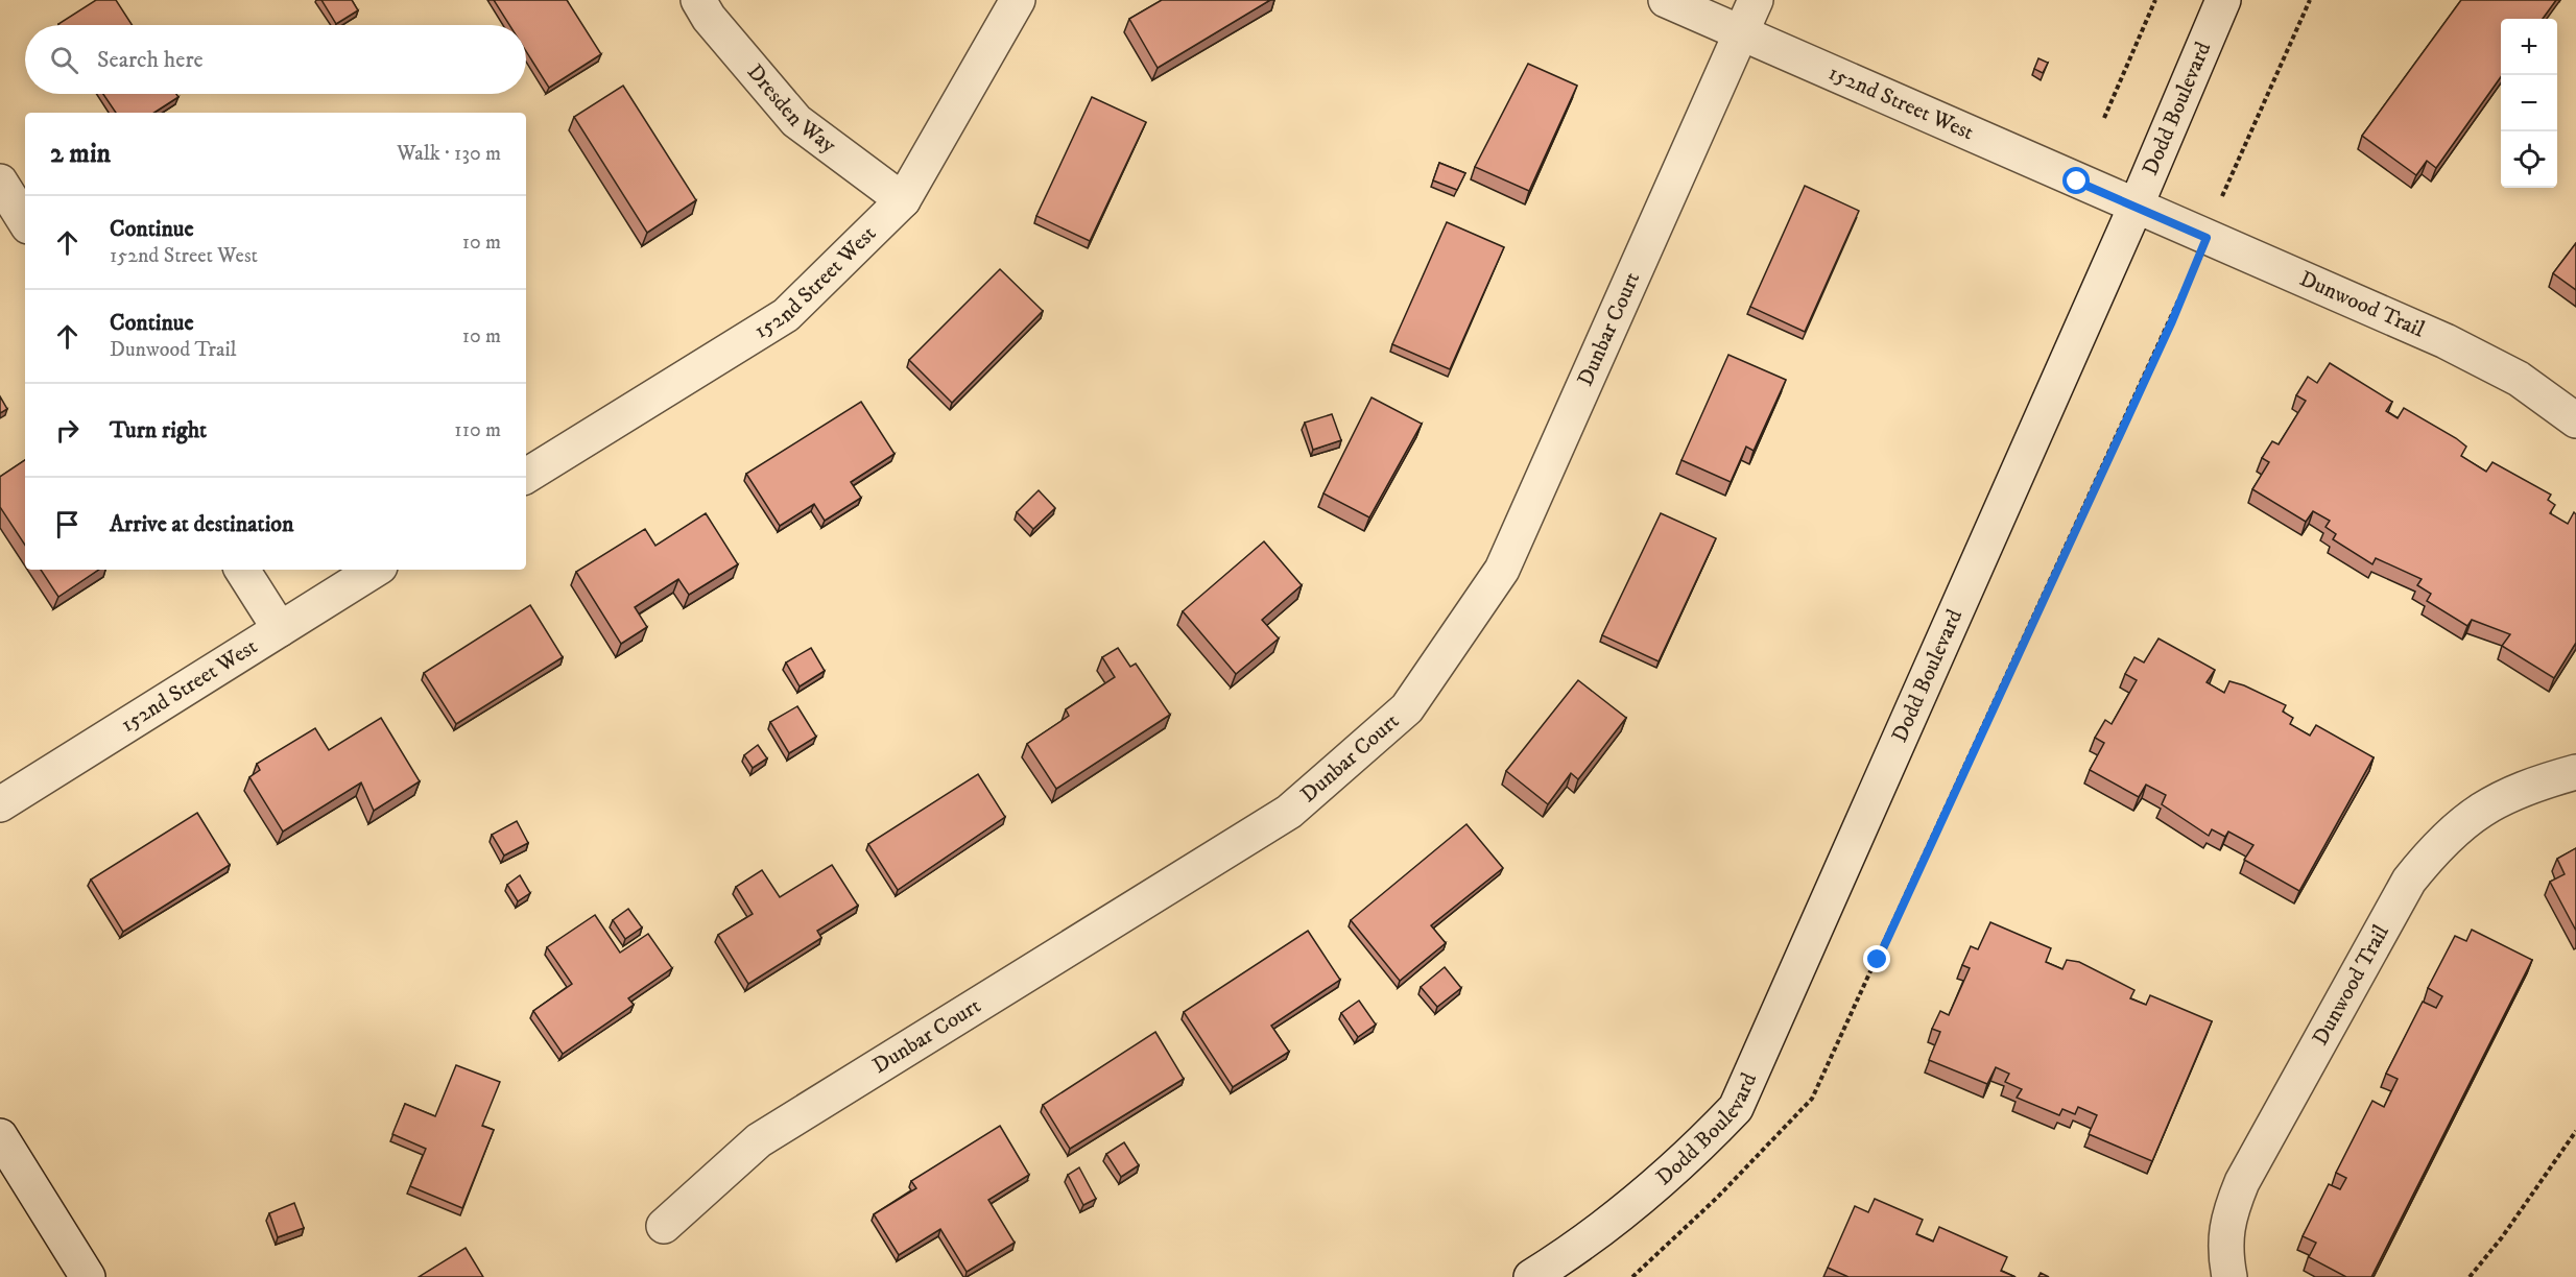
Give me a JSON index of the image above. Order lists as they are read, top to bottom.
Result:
{
  "streets": {
    "street": [
      "152nd Street West",
      "Dresden Way",
      "Dodd Boulevard",
      "Dunwood Trail",
      "Dunbar Court"
    ]
  },
  "crossings": [
    ["152nd Street West", "Dresden Way"],
    ["152nd Street West", "Dodd Boulevard"],
    ["152nd Street West", "Dunwood Trail"],
    ["152nd Street West", "Dunbar Court"],
    ["Dodd Boulevard", "Dunwood Trail"]
  ],
  "page": {
    "map_buttons": ["+", "−"],
    "search": "Search here",
    "heading": ["2 min", "Walk · 130 m"],
    "list": [
      ["Continue", "152nd Street West", "10 m"],
      ["Continue", "Dunwood Trail", "10 m"],
      ["Turn right", "110 m"],
      "Arrive at destination"
    ]
  }
}
